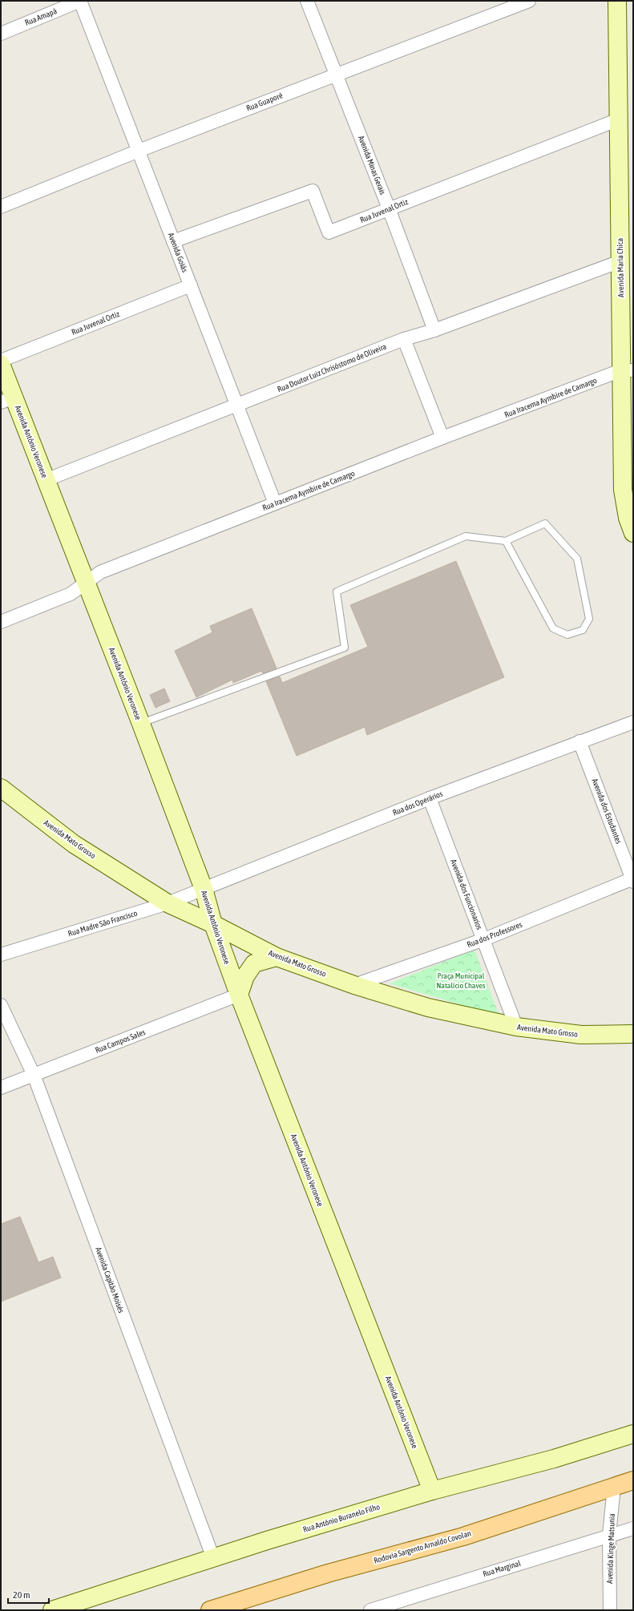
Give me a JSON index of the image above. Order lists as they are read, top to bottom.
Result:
{
  "streets": {
    "main road": ["Rodovia Sargento Arnaldo Covolan"],
    "street": [
      "Rua Amapá",
      "Rua Guaporé",
      "Avenida Minas Gerais",
      "Rua Juvenal Ortiz",
      "Avenida Goiás",
      "Avenida Maria Chica",
      "Rua Doutor Luiz Chrisóstomo de Oliveira",
      "Rua Iracema Aymbire de Camargo",
      "Avenida Antônio Veronese",
      "Rua dos Operários",
      "Avenida dos Estudantes",
      "Avenida Mato Grosso",
      "Avenida dos Funcionarios",
      "Rua Madre São Francisco",
      "Rua dos Professores",
      "Rua Campos Sales",
      "Avenida Capitão Moisés",
      "Rua Antônio Buranelo Filho",
      "Avenida Kinge Matsunia",
      "Rua Marginal"
    ]
  },
  "crossings": [
    ["Rua Amapá", "Avenida Goiás"],
    ["Rua Guaporé", "Avenida Minas Gerais"],
    ["Rua Guaporé", "Avenida Goiás"],
    ["Avenida Minas Gerais", "Rua Juvenal Ortiz"],
    ["Avenida Minas Gerais", "Rua Doutor Luiz Chrisóstomo de Oliveira"],
    ["Rua Juvenal Ortiz", "Avenida Goiás"],
    ["Rua Juvenal Ortiz", "Avenida Maria Chica"],
    ["Avenida Goiás", "Rua Doutor Luiz Chrisóstomo de Oliveira"],
    ["Avenida Goiás", "Rua Iracema Aymbire de Camargo"],
    ["Avenida Maria Chica", "Rua Doutor Luiz Chrisóstomo de Oliveira"],
    ["Avenida Maria Chica", "Rua Iracema Aymbire de Camargo"],
    ["Rua Doutor Luiz Chrisóstomo de Oliveira", "Avenida Antônio Veronese"],
    ["Rua Iracema Aymbire de Camargo", "Avenida Antônio Veronese"],
    ["Avenida Antônio Veronese", "Rua dos Operários"],
    ["Avenida Antônio Veronese", "Avenida Mato Grosso"],
    ["Avenida Antônio Veronese", "Rua Madre São Francisco"],
    ["Avenida Antônio Veronese", "Rua Campos Sales"],
    ["Avenida Antônio Veronese", "Rua Antônio Buranelo Filho"],
    ["Rua dos Operários", "Avenida dos Estudantes"],
    ["Rua dos Operários", "Avenida dos Funcionarios"],
    ["Rua dos Operários", "Rua Madre São Francisco"],
    ["Avenida dos Estudantes", "Rua dos Professores"],
    ["Avenida Mato Grosso", "Avenida dos Funcionarios"],
    ["Avenida Mato Grosso", "Rua Madre São Francisco"],
    ["Avenida Mato Grosso", "Rua dos Professores"],
    ["Avenida dos Funcionarios", "Rua dos Professores"],
    ["Rua Campos Sales", "Avenida Capitão Moisés"],
    ["Avenida Capitão Moisés", "Rua Antônio Buranelo Filho"],
    ["Rodovia Sargento Arnaldo Covolan", "Avenida Kinge Matsunia"],
    ["Avenida Kinge Matsunia", "Rua Marginal"]
  ],
  "parks": ["Praça Municipal Natalício Chaves"],
  "scale_bar": "20 m"
}
